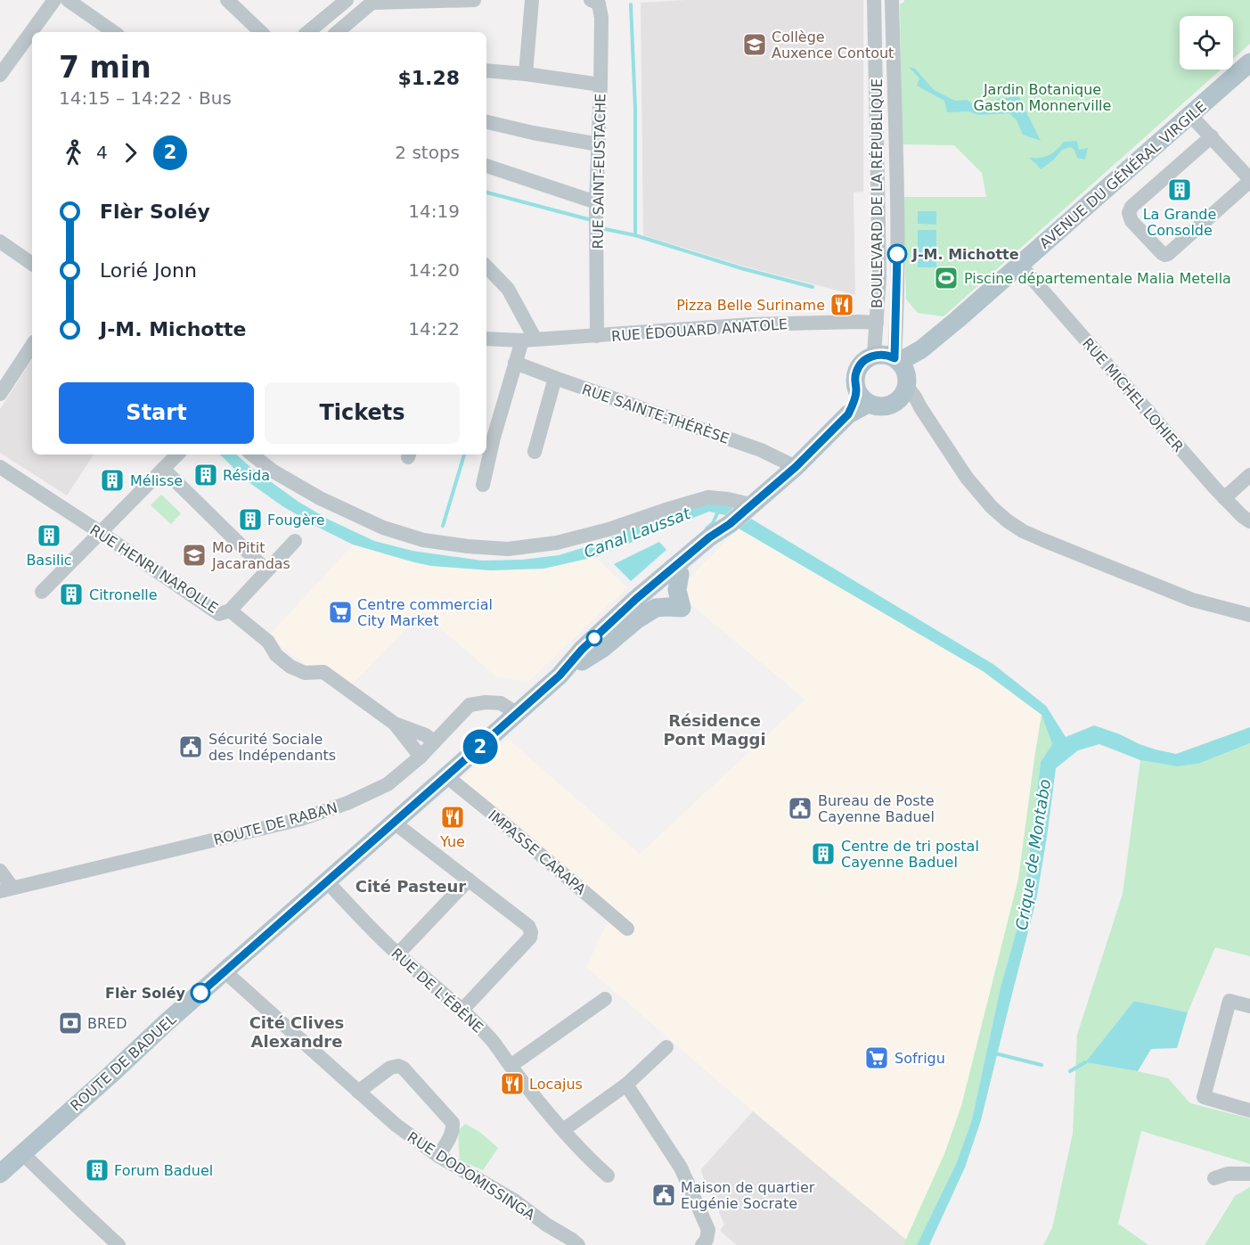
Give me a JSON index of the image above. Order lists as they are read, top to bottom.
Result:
{
  "streets": {
    "main road": ["AVENUE DU GÉNÉRAL VIRGILE", "ROUTE DE BADUEL"],
    "street": [
      "RUE SAINT-EUSTACHE",
      "BOULEVARD DE LA RÉPUBLIQUE",
      "RUE ÉDOUARD ANATOLE",
      "RUE MICHEL LOHIER",
      "RUE SAINTE-THÉRÈSE",
      "RUE HENRI NAROLLE",
      "ROUTE DE RABAN",
      "IMPASSE CARAPA",
      "RUE DE L'ÉBÈNE",
      "RUE DODOMISSINGA"
    ]
  },
  "crossings": [
    ["RUE SAINT-EUSTACHE", "RUE ÉDOUARD ANATOLE"],
    ["AVENUE DU GÉNÉRAL VIRGILE", "BOULEVARD DE LA RÉPUBLIQUE"],
    ["AVENUE DU GÉNÉRAL VIRGILE", "RUE MICHEL LOHIER"],
    ["AVENUE DU GÉNÉRAL VIRGILE", "ROUTE DE BADUEL"],
    ["BOULEVARD DE LA RÉPUBLIQUE", "RUE ÉDOUARD ANATOLE"],
    ["BOULEVARD DE LA RÉPUBLIQUE", "ROUTE DE BADUEL"],
    ["RUE SAINTE-THÉRÈSE", "ROUTE DE BADUEL"],
    ["ROUTE DE RABAN", "ROUTE DE BADUEL"],
    ["IMPASSE CARAPA", "ROUTE DE BADUEL"],
    ["RUE DE L'ÉBÈNE", "ROUTE DE BADUEL"],
    ["ROUTE DE BADUEL", "RUE DODOMISSINGA"]
  ],
  "districts": ["Résidence Pont Maggi", "Cité Pasteur", "Cité Clives Alexandre"],
  "water": ["Canal Laussat", "Crique de Montabo"],
  "parks": ["Jardin Botanique Gaston Monnerville"],
  "places": {
    "school or university": ["Collège Auxence Contout", "Mo Pitit Jacarandas"],
    "building": [
      "La Grande Consolde",
      "Résida",
      "Mélisse",
      "Fougère",
      "Basilic",
      "Citronelle",
      "Centre de tri postal Cayenne Baduel",
      "Forum Baduel"
    ],
    "other": ["J-M. Michotte", "Flèr Soléy"],
    "sports": ["Piscine départementale Malia Metella"],
    "restaurant": ["Pizza Belle Suriname", "Yue", "Locajus"],
    "supermarket": ["Centre commercial City Market", "Sofrigu"],
    "public building": ["Sécurité Sociale des Indépendants", "Bureau de Poste Cayenne Baduel", "Maison de quartier Eugénie Socrate"],
    "bank": ["BRED"]
  },
  "lines": ["bus line 2"],
  "page": {
    "on_map": "2",
    "heading": ["7 min", "14:15 – 14:22 · Bus", "$1.28"],
    "legs": ["4", "2", "2 stops"],
    "list": [
      {
        "name": "Flèr Soléy",
        "value": "14:19"
      },
      {
        "name": "Lorié Jonn",
        "value": "14:20"
      },
      {
        "name": "J-M. Michotte",
        "value": "14:22"
      }
    ],
    "buttons": ["Start", "Tickets"]
  }
}
